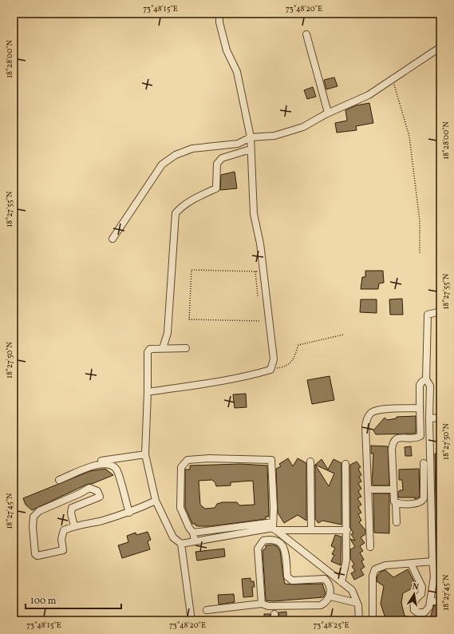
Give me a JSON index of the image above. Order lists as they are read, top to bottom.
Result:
{
  "scale_bar": "100 m",
  "north": "top",
  "coordinates": [
    "73°48'15\"E",
    "73°48'20\"E",
    "18°28'00\"N",
    "18°27'55\"N",
    "18°27'50\"N",
    "18°27'45\"N",
    "73°48'25\"E"
  ]
}
